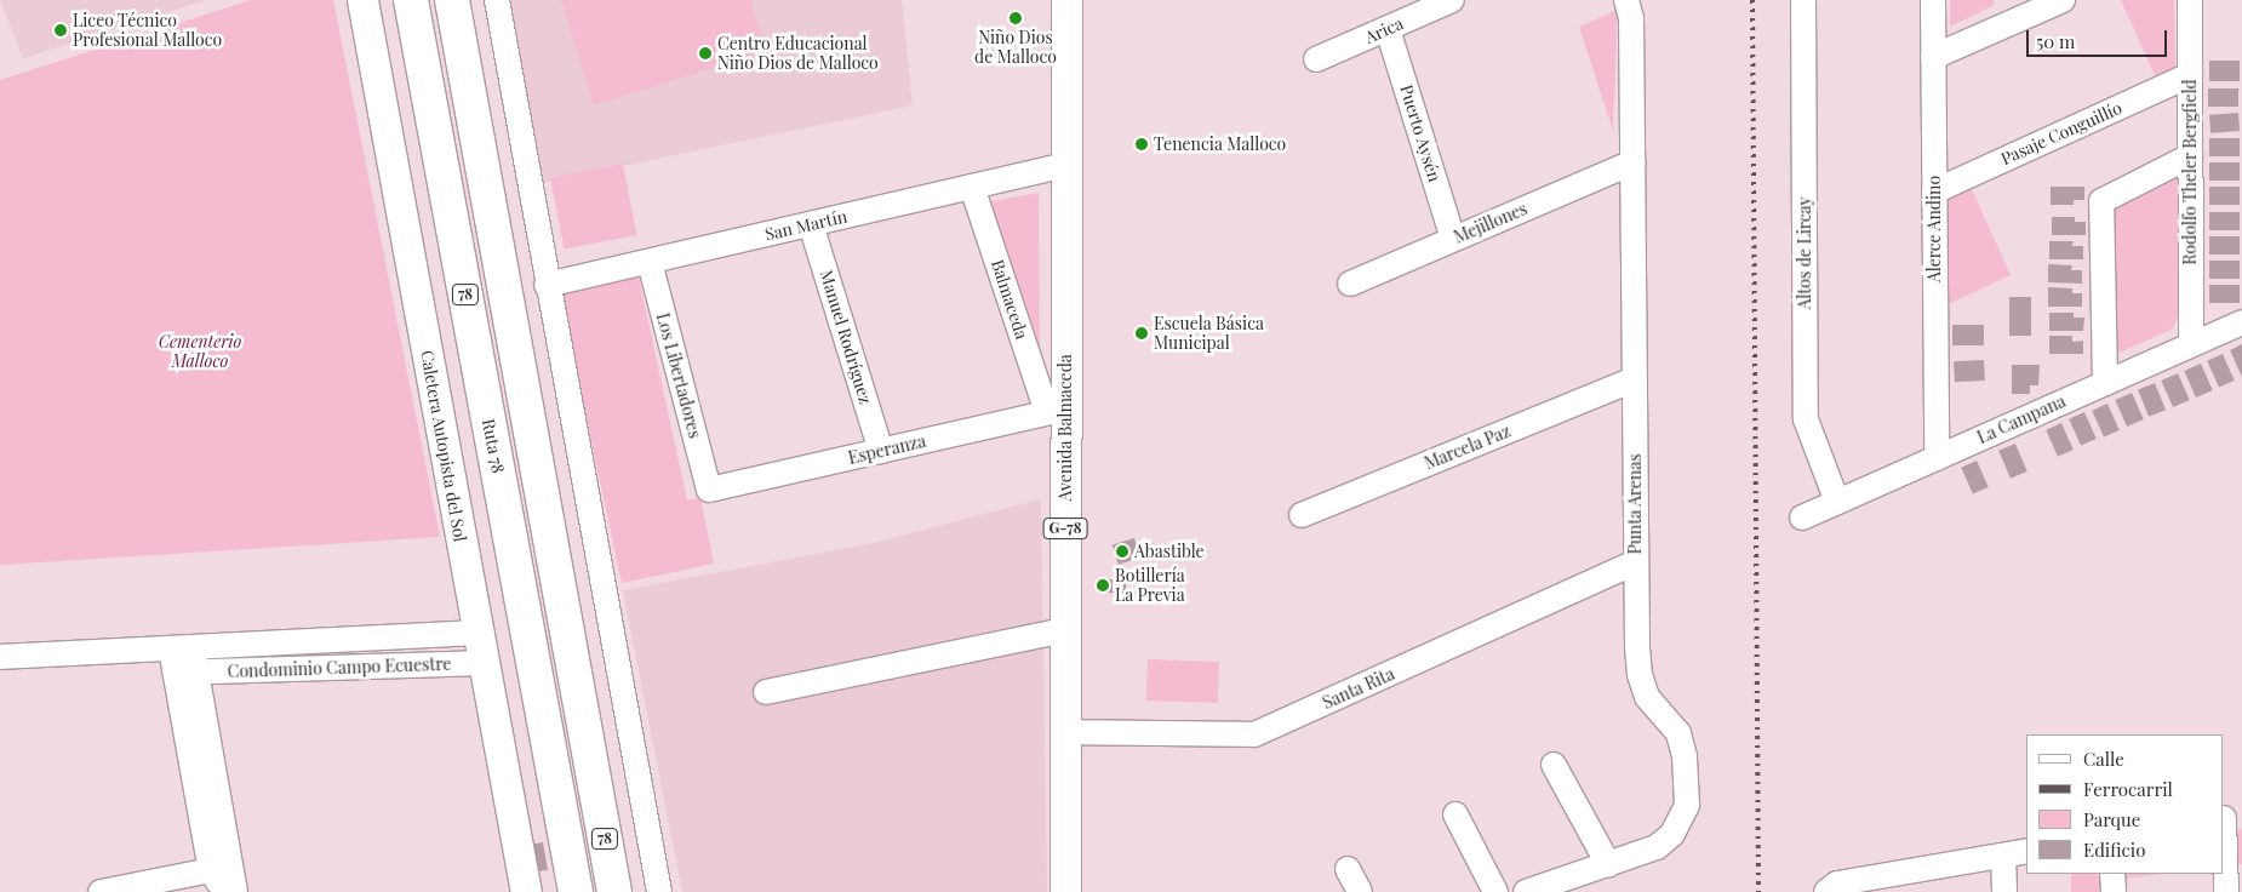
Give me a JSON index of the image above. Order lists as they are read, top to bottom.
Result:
{
  "streets": {
    "highway": ["78", "Ruta 78"],
    "main road": ["Avenida Balmaceda", "Caletera Autopista del Sol", "G-78"],
    "street": [
      "Arica",
      "Puerto Aysén",
      "Pasaje Conguillío",
      "Rodolfo Theler Bergfield",
      "Mejillones",
      "San Martín",
      "Alerce Andino",
      "Altos de Lircay",
      "Balmaceda",
      "Manuel Rodríguez",
      "Los Libertadores",
      "La Campana",
      "Marcela Paz",
      "Esperanza",
      "Punta Arenas",
      "Condominio Campo Ecuestre",
      "Santa Rita"
    ]
  },
  "crossings": [
    ["Arica", "Puerto Aysén"],
    ["Puerto Aysén", "Mejillones"],
    ["Pasaje Conguillío", "Rodolfo Theler Bergfield"],
    ["Pasaje Conguillío", "Alerce Andino"],
    ["Rodolfo Theler Bergfield", "La Campana"],
    ["Mejillones", "Punta Arenas"],
    ["San Martín", "Balmaceda"],
    ["San Martín", "Manuel Rodríguez"],
    ["San Martín", "Los Libertadores"],
    ["San Martín", "Avenida Balmaceda"],
    ["Alerce Andino", "La Campana"],
    ["Altos de Lircay", "La Campana"],
    ["Balmaceda", "Avenida Balmaceda"],
    ["Balmaceda", "Esperanza"],
    ["Manuel Rodríguez", "Esperanza"],
    ["Los Libertadores", "Esperanza"],
    ["Avenida Balmaceda", "Esperanza"],
    ["Avenida Balmaceda", "Santa Rita"],
    ["Caletera Autopista del Sol", "Condominio Campo Ecuestre"],
    ["Marcela Paz", "Punta Arenas"],
    ["Punta Arenas", "Santa Rita"]
  ],
  "parks": ["Cementerio Malloco"],
  "places": [
    "Niño Dios de Malloco",
    "Liceo Técnico Profesional Malloco",
    "Centro Educacional Niño Dios de Malloco",
    "Tenencia Malloco",
    "Escuela Básica Municipal",
    "Abastible",
    "Botillería La Previa"
  ],
  "legend": [
    "Calle",
    "Ferrocarril",
    "Parque",
    "Edificio"
  ],
  "scale_bar": "50 m"
}
